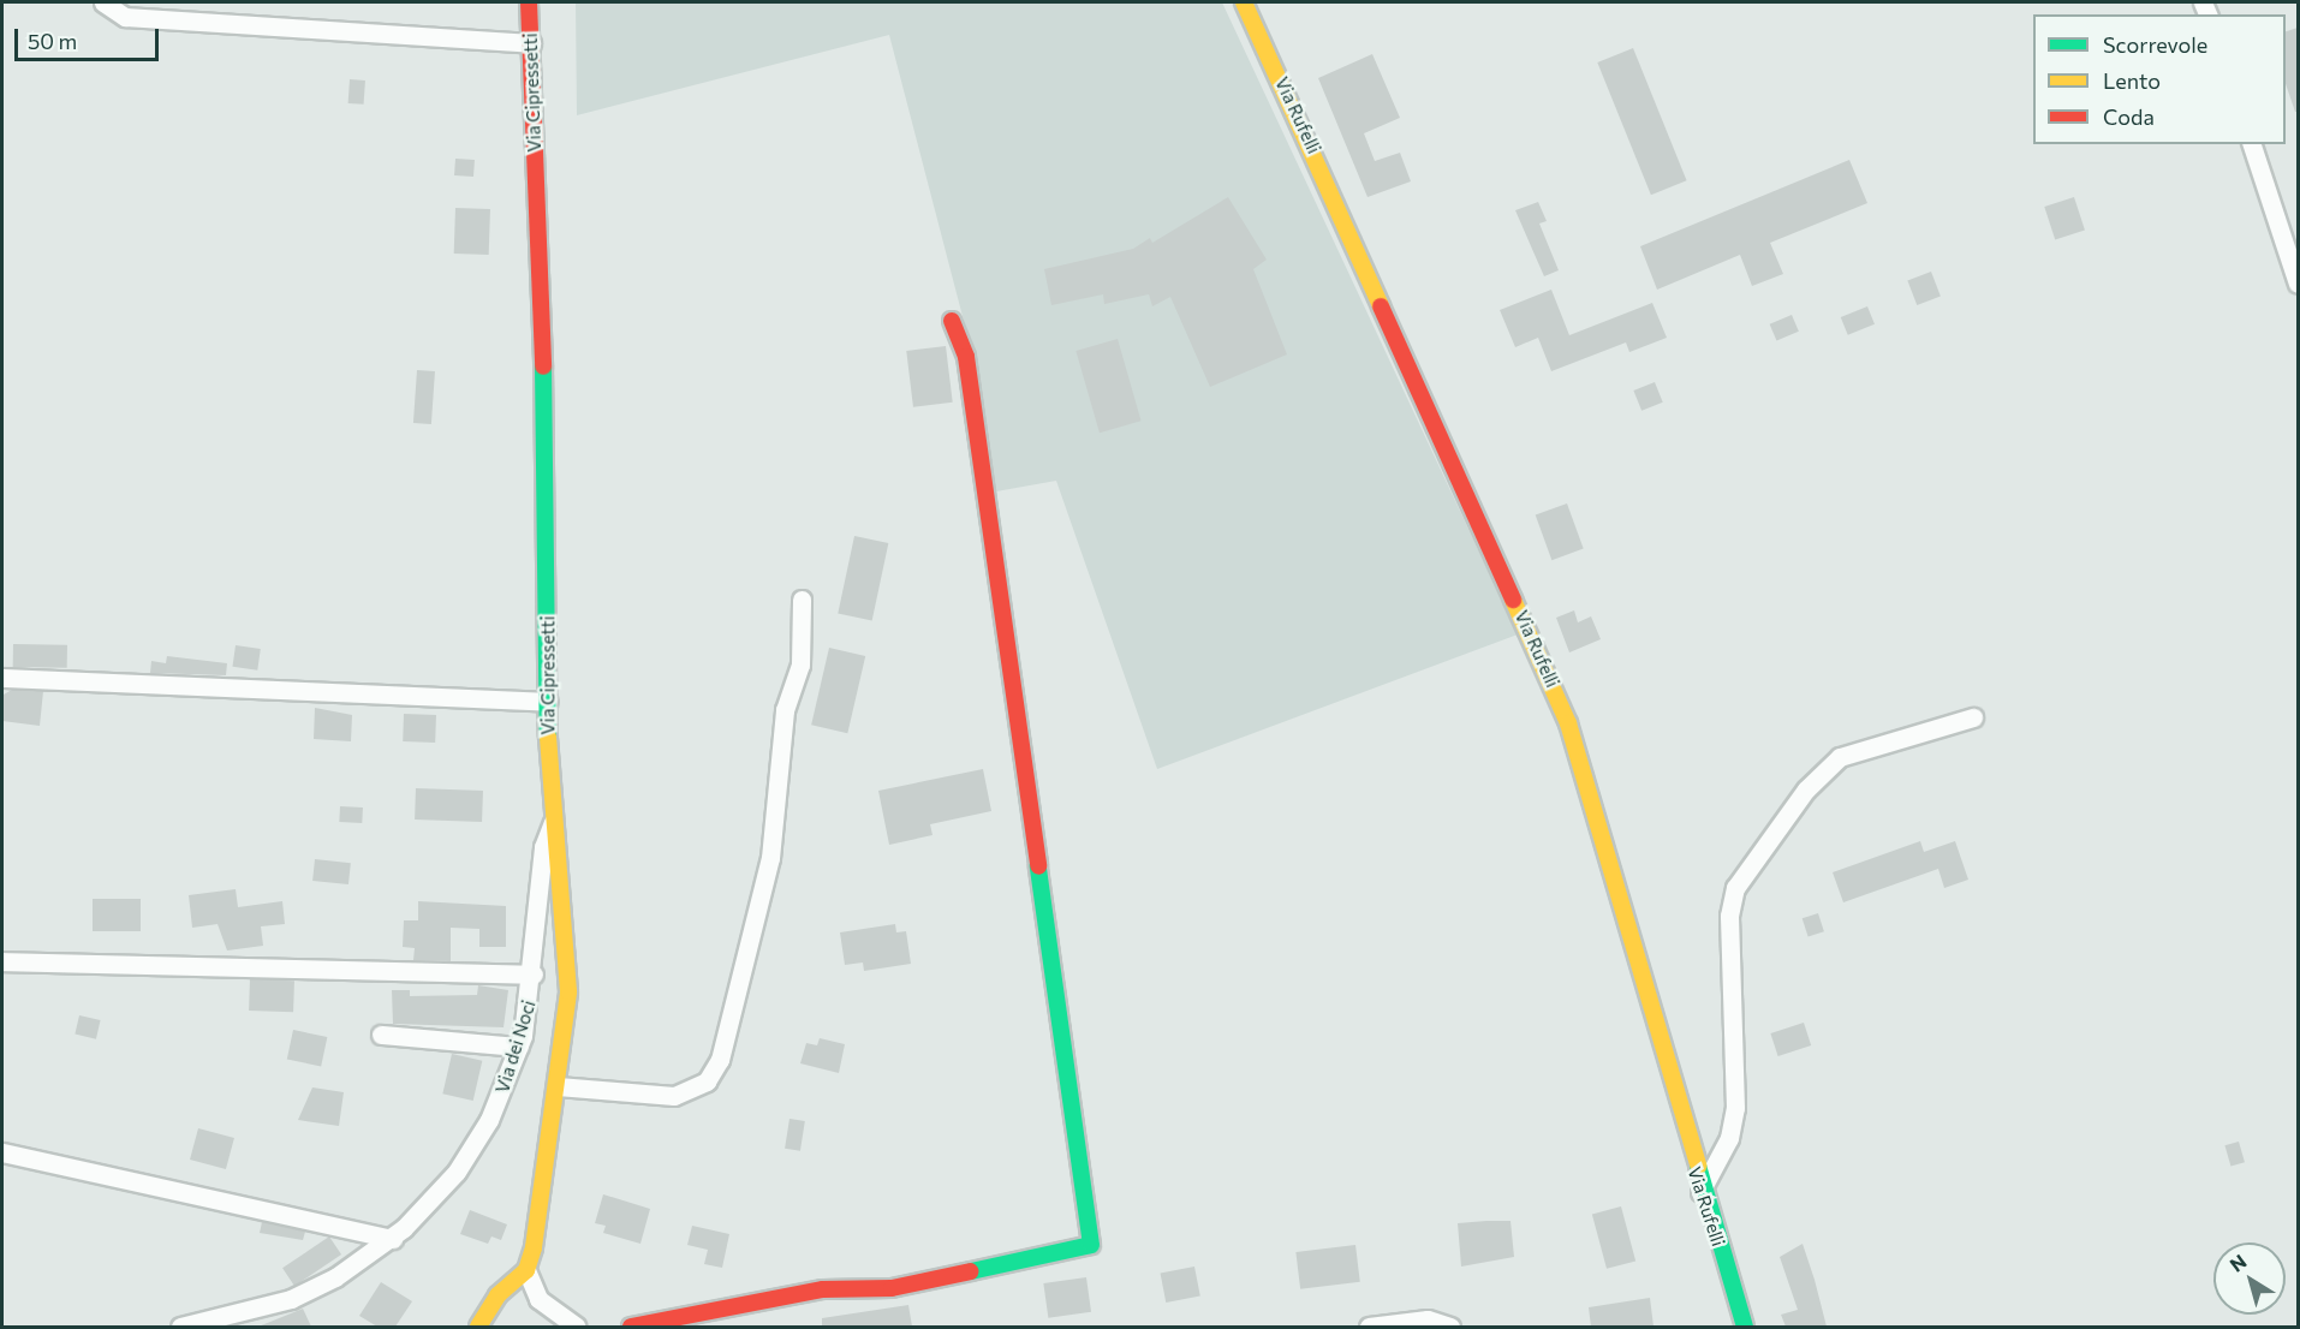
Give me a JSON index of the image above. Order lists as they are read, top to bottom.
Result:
{
  "streets": {
    "street": ["Via Cipressetti", "Via Rufelli", "Via dei Noci"]
  },
  "crossings": [
    ["Via Cipressetti", "Via dei Noci"]
  ],
  "legend": ["Scorrevole", "Lento", "Coda"],
  "scale_bar": "50 m",
  "north": "top left"
}
